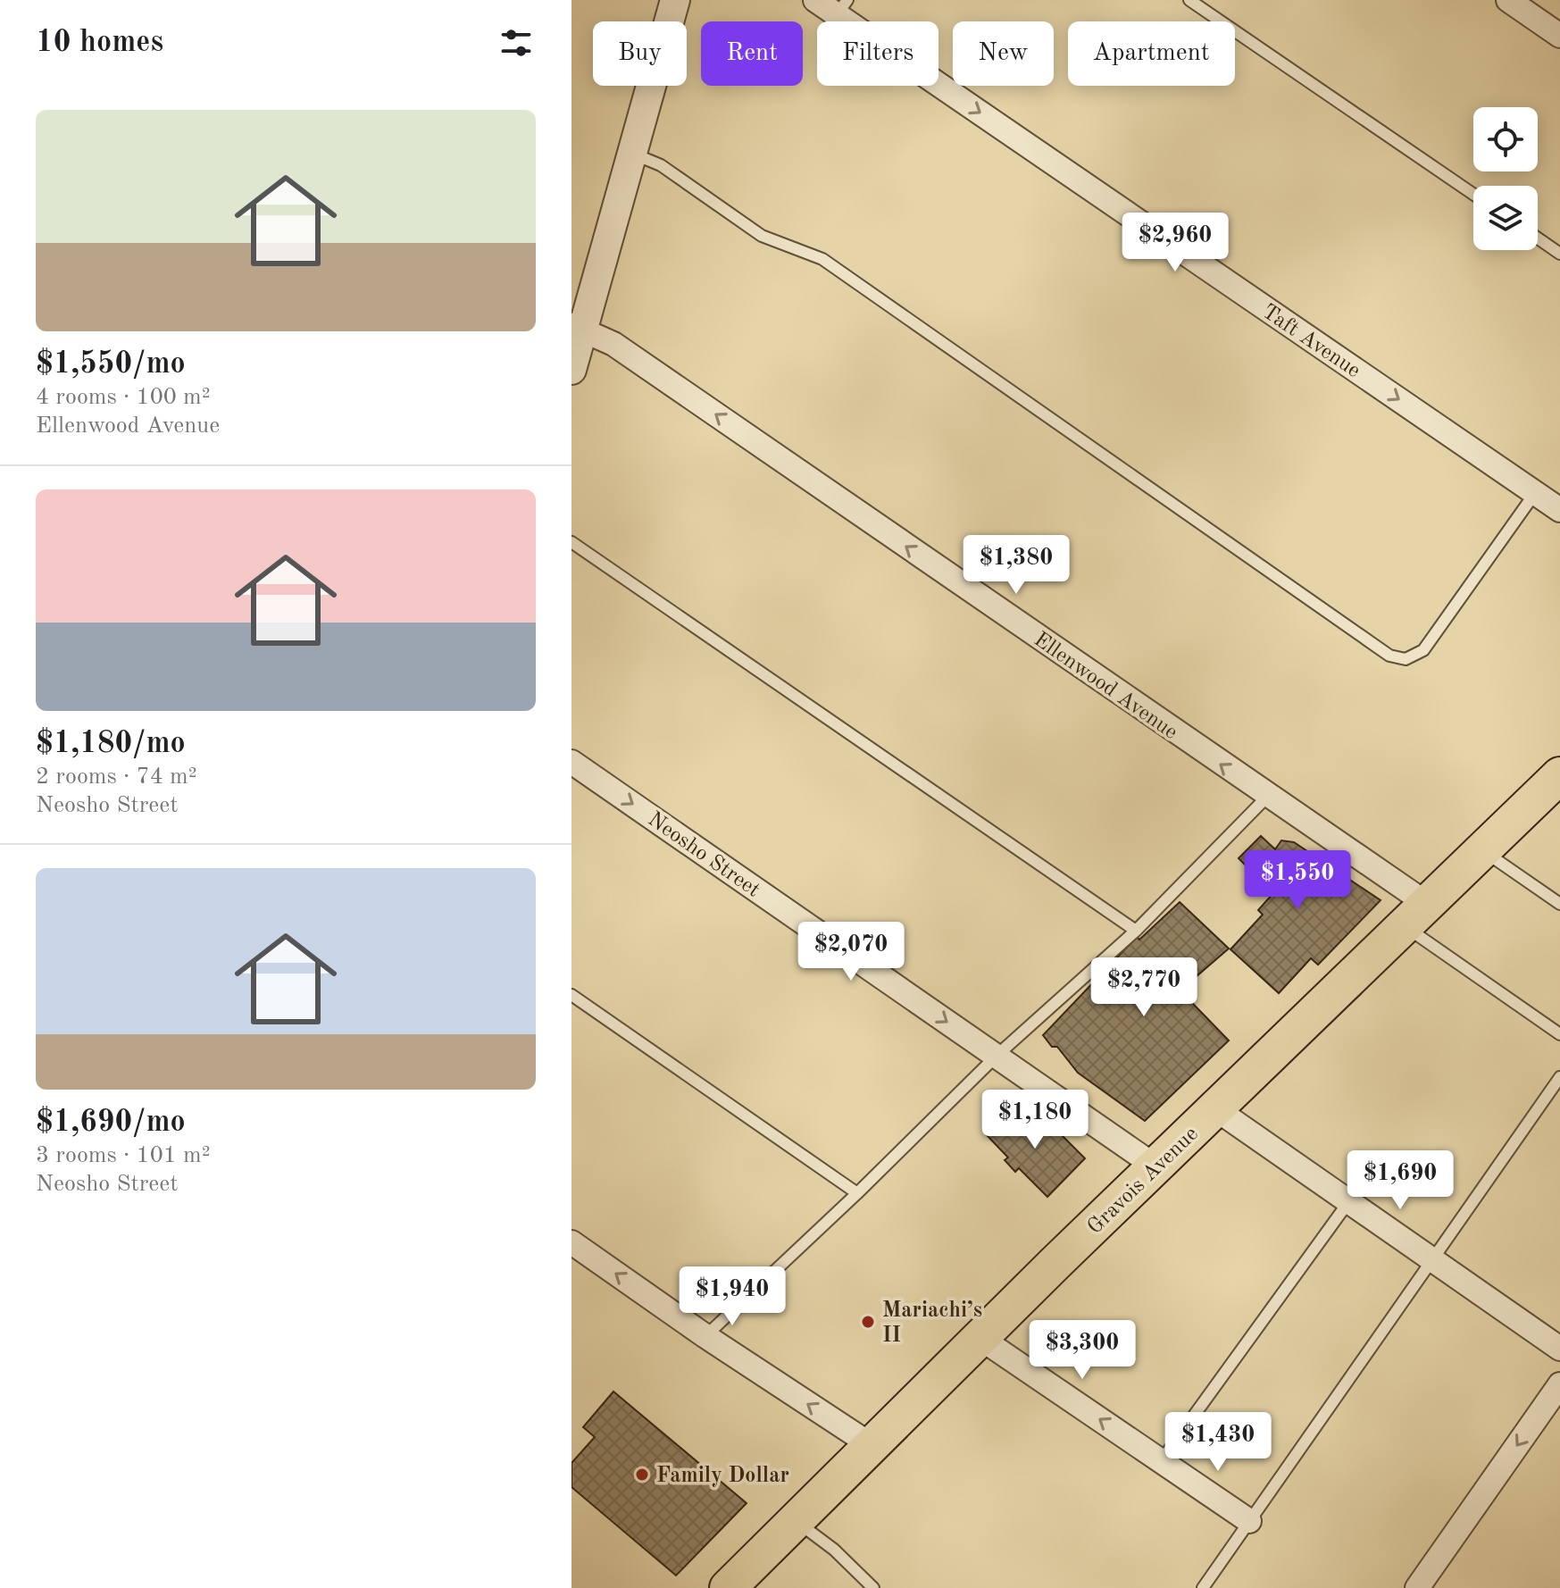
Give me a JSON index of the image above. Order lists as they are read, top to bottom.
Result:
{
  "streets": {
    "main road": ["Gravois Avenue"],
    "street": ["Taft Avenue", "Ellenwood Avenue", "Neosho Street"]
  },
  "crossings": [
    ["Ellenwood Avenue", "Gravois Avenue"],
    ["Neosho Street", "Gravois Avenue"]
  ],
  "one_way": ["Taft Avenue", "Ellenwood Avenue", "Neosho Street"],
  "places": ["Mariachi’s II", "Family Dollar"],
  "page": {
    "heading": "10 homes",
    "chip": [
      "Buy",
      "Rent",
      "Filters",
      "New",
      "Apartment"
    ],
    "list": [
      {
        "name": "$1,550/mo",
        "note": "4 rooms · 100 m² · Ellenwood Avenue"
      },
      {
        "name": "$1,180/mo",
        "note": "2 rooms · 74 m² · Neosho Street"
      },
      {
        "name": "$1,690/mo",
        "note": "3 rooms · 101 m² · Neosho Street"
      }
    ],
    "price": [
      "$2,960",
      "$1,380",
      "$1,550",
      "$2,070",
      "$2,770",
      "$1,180",
      "$1,690",
      "$1,940",
      "$3,300",
      "$1,430"
    ]
  }
}
